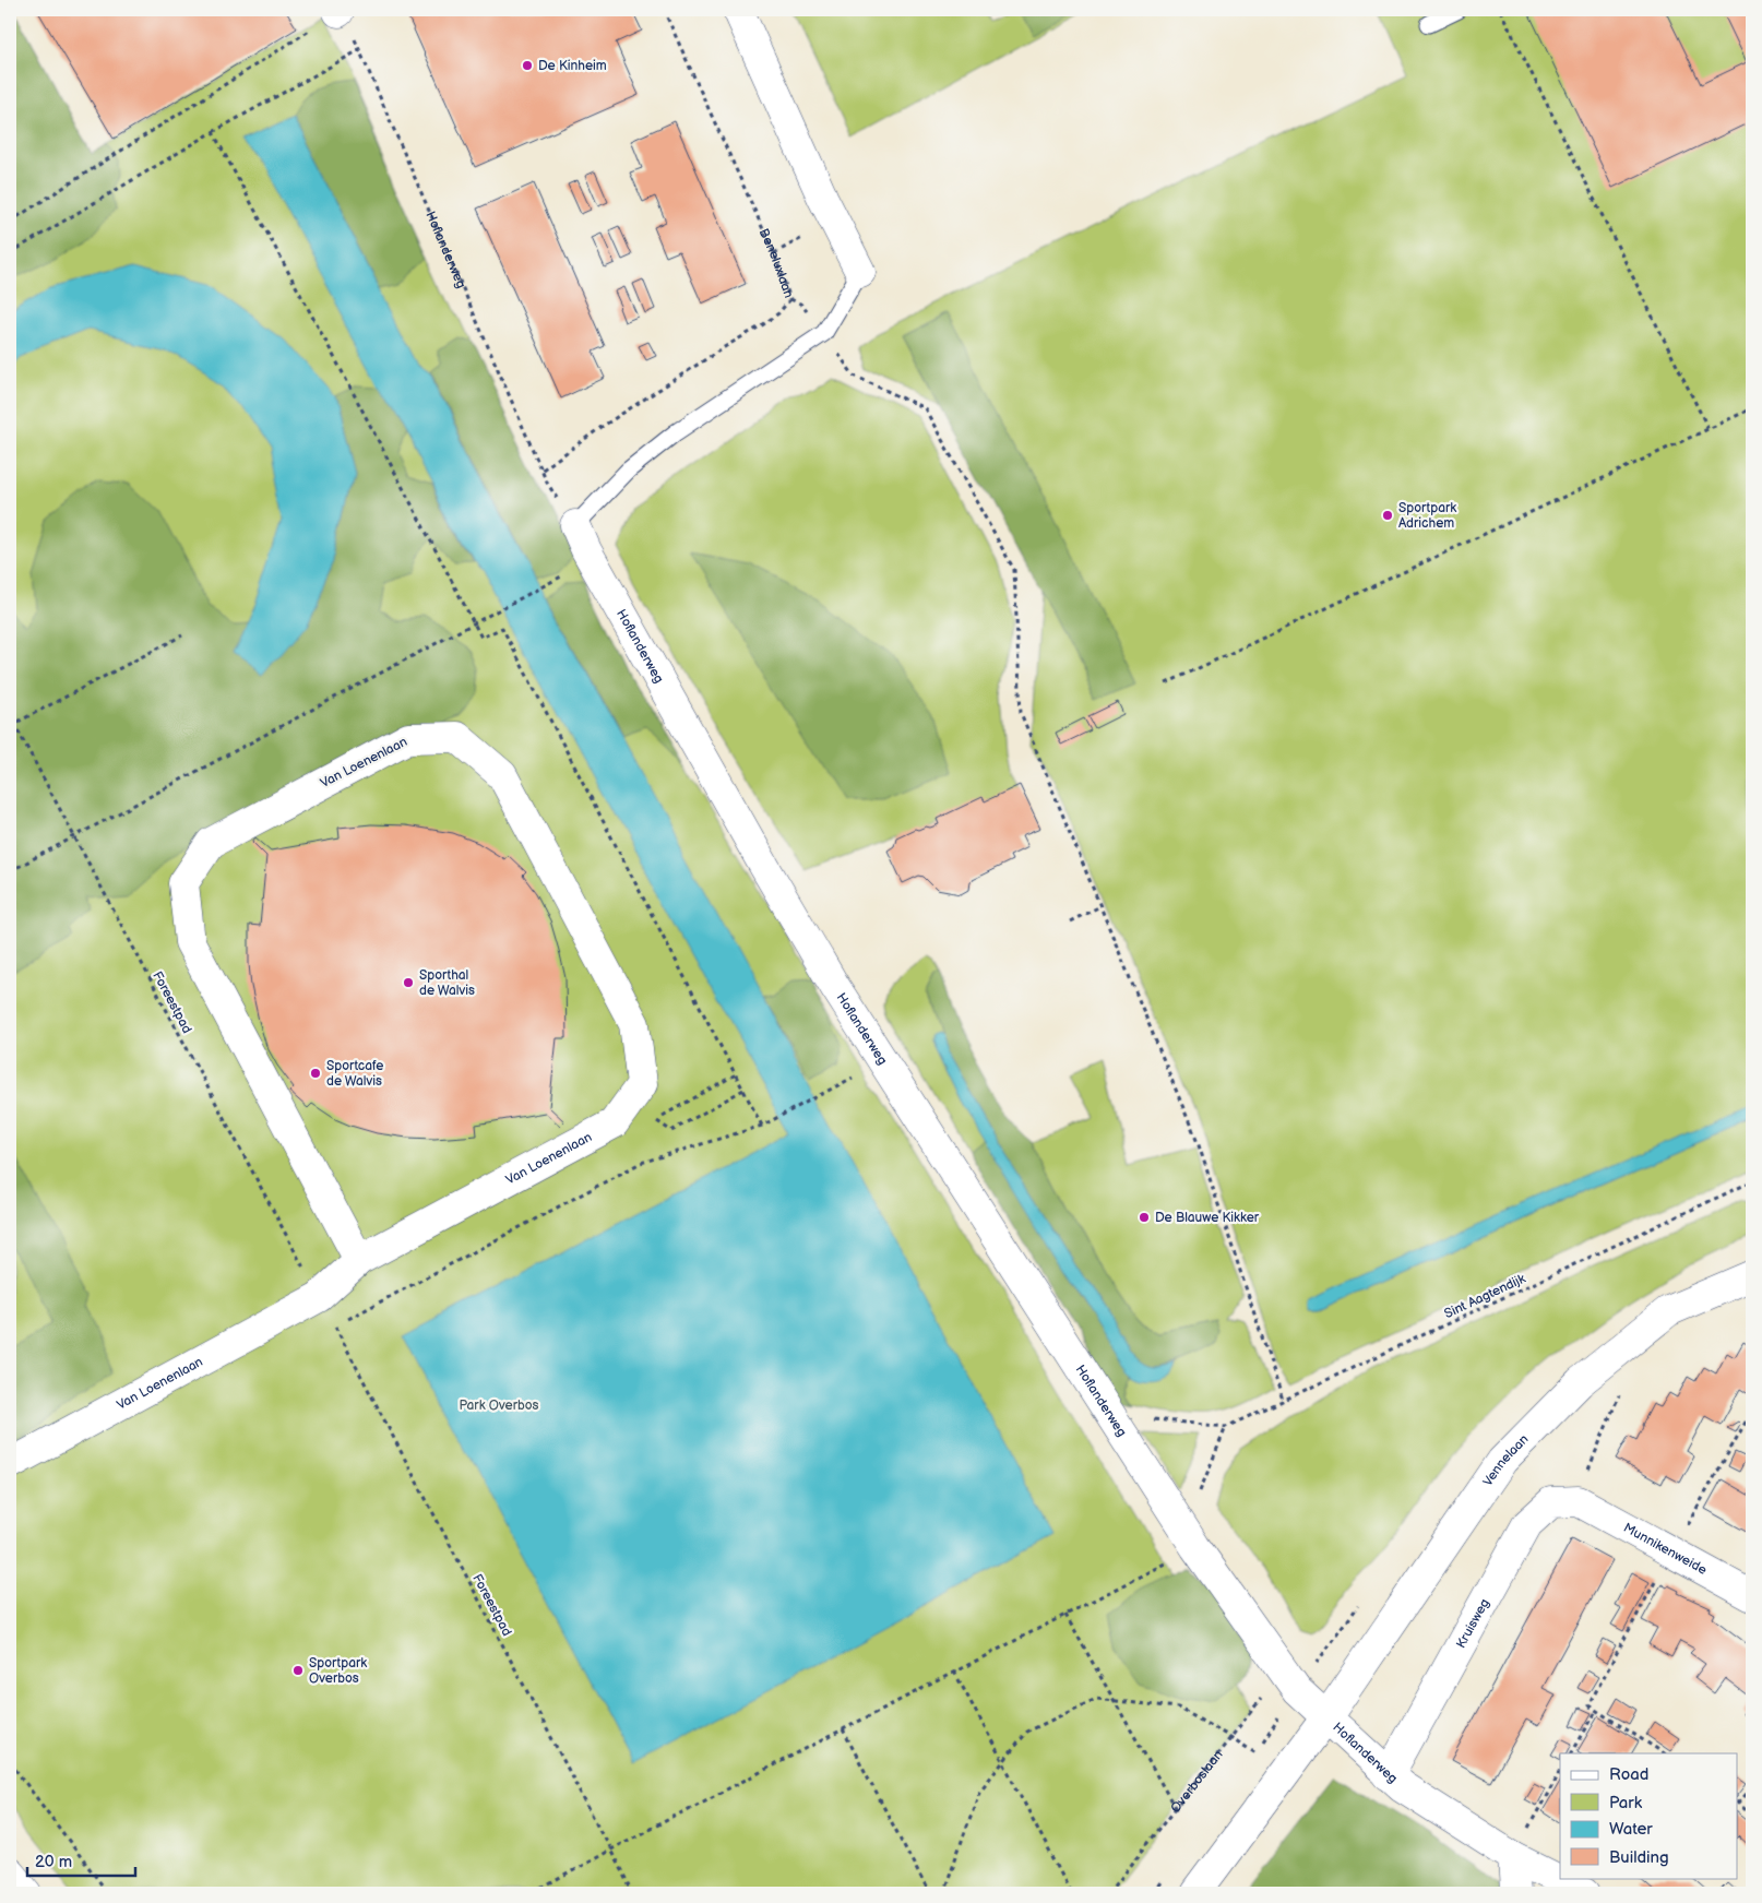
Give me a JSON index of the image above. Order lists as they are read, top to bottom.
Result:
{
  "streets": {
    "street": [
      "Hoflanderweg",
      "Van Loenenlaan",
      "Vennelaan",
      "Munnikenweide",
      "Kruisweg"
    ],
    "path": [
      "Beneluxlaan",
      "Foreestpad",
      "Sint Aagtendijk",
      "Overboslaan"
    ]
  },
  "crossings": [
    ["Hoflanderweg", "Beneluxlaan"],
    ["Hoflanderweg", "Vennelaan"],
    ["Hoflanderweg", "Kruisweg"],
    ["Hoflanderweg", "Overboslaan"],
    ["Van Loenenlaan", "Foreestpad"],
    ["Munnikenweide", "Kruisweg"]
  ],
  "parks": ["Park Overbos"],
  "places": [
    "De Kinheim",
    "Sportpark Adrichem",
    "Sporthal de Walvis",
    "Sportcafe de Walvis",
    "De Blauwe Kikker",
    "Sportpark Overbos"
  ],
  "legend": [
    "Road",
    "Park",
    "Water",
    "Building"
  ],
  "scale_bar": "20 m"
}
